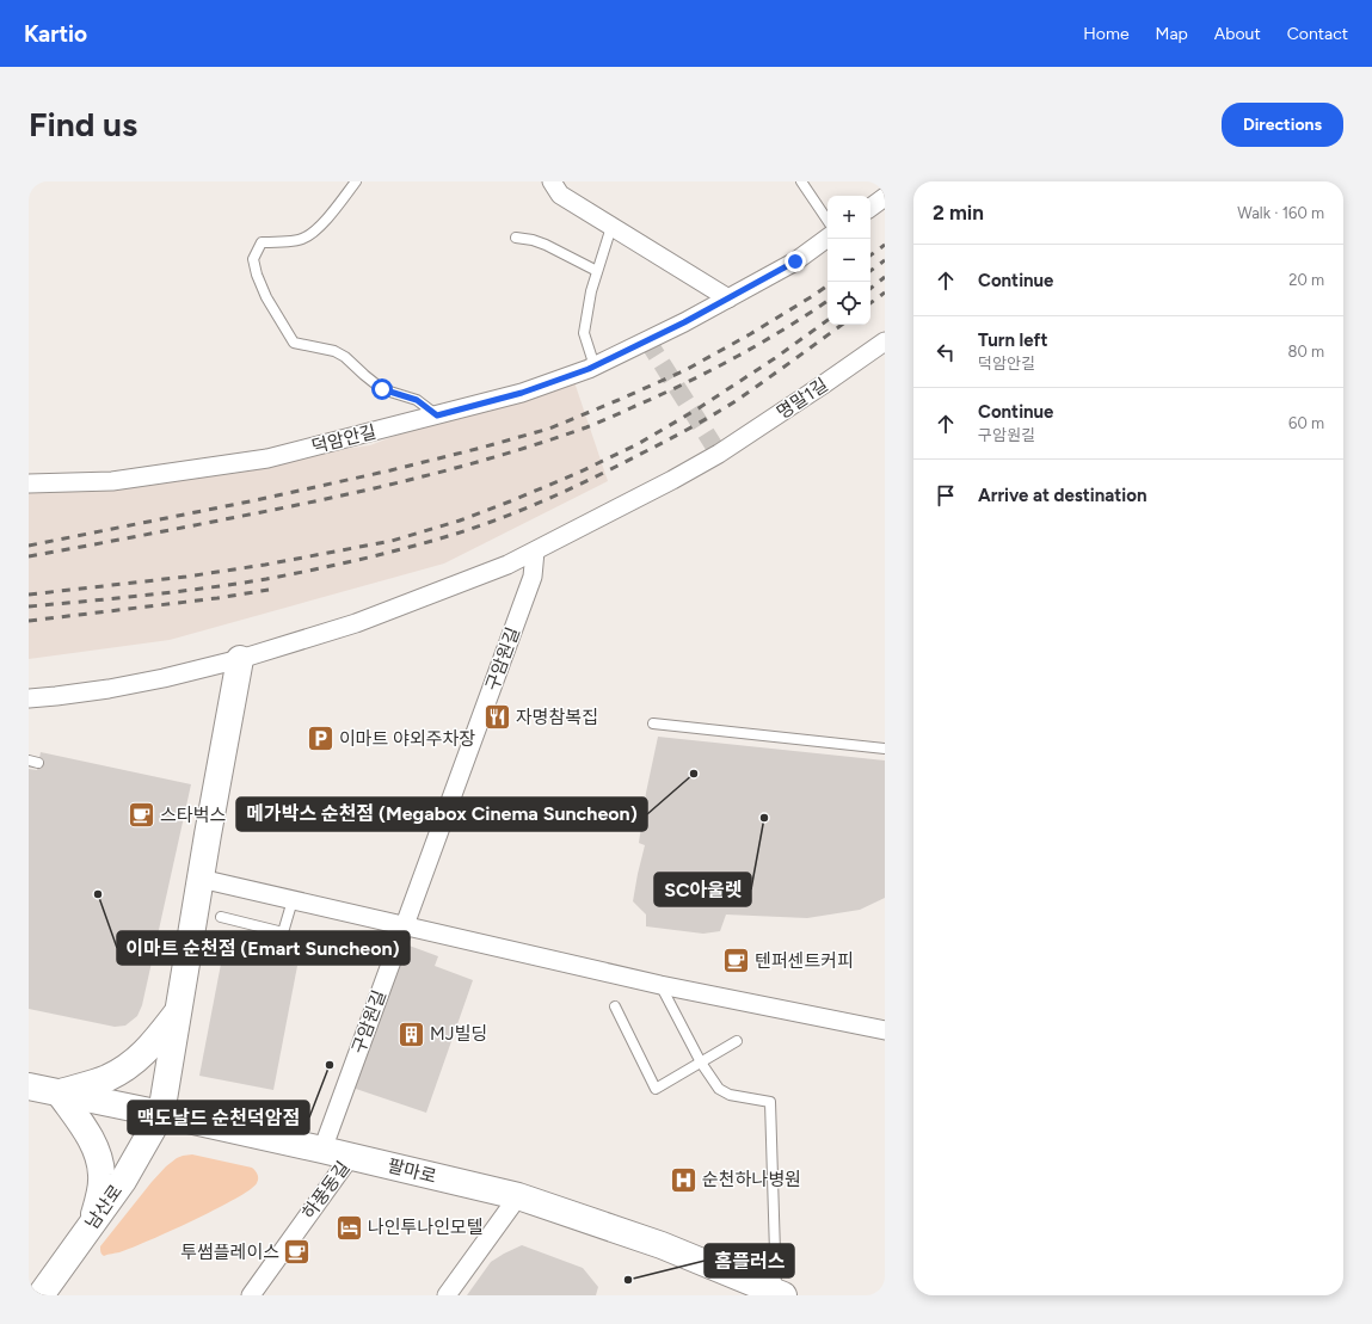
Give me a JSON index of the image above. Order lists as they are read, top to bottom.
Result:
{
  "streets": {
    "street": [
      "명말1길",
      "덕암안길",
      "구암원길",
      "팔마로",
      "하풍동길",
      "남산로"
    ]
  },
  "crossings": [
    ["명말1길", "구암원길"],
    ["구암원길", "팔마로"],
    ["팔마로", "하풍동길"],
    ["팔마로", "남산로"]
  ],
  "places": {
    "restaurant": ["자명참복집"],
    "parking": ["이마트 야외주차장"],
    "other": [
      "메가박스 순천점 (Megabox Cinema Suncheon)",
      "SC아울렛",
      "이마트 순천점 (Emart Suncheon)",
      "맥도날드 순천덕암점",
      "홈플러스"
    ],
    "cafe": ["스타벅스", "텐퍼센트커피", "투썸플레이스"],
    "building": ["MJ빌딩"],
    "hospital": ["순천하나병원"],
    "hotel": ["나인투나인모텔"]
  },
  "page": {
    "header": "Kartio",
    "nav": [
      "Home",
      "Map",
      "About",
      "Contact"
    ],
    "buttons": "Directions",
    "title": "Find us",
    "heading": ["2 min", "Walk · 160 m"],
    "map_buttons": ["+", "−"],
    "list": [
      ["Continue", "20 m"],
      ["Turn left", "덕암안길", "80 m"],
      ["Continue", "구암원길", "60 m"],
      "Arrive at destination"
    ]
  }
}
